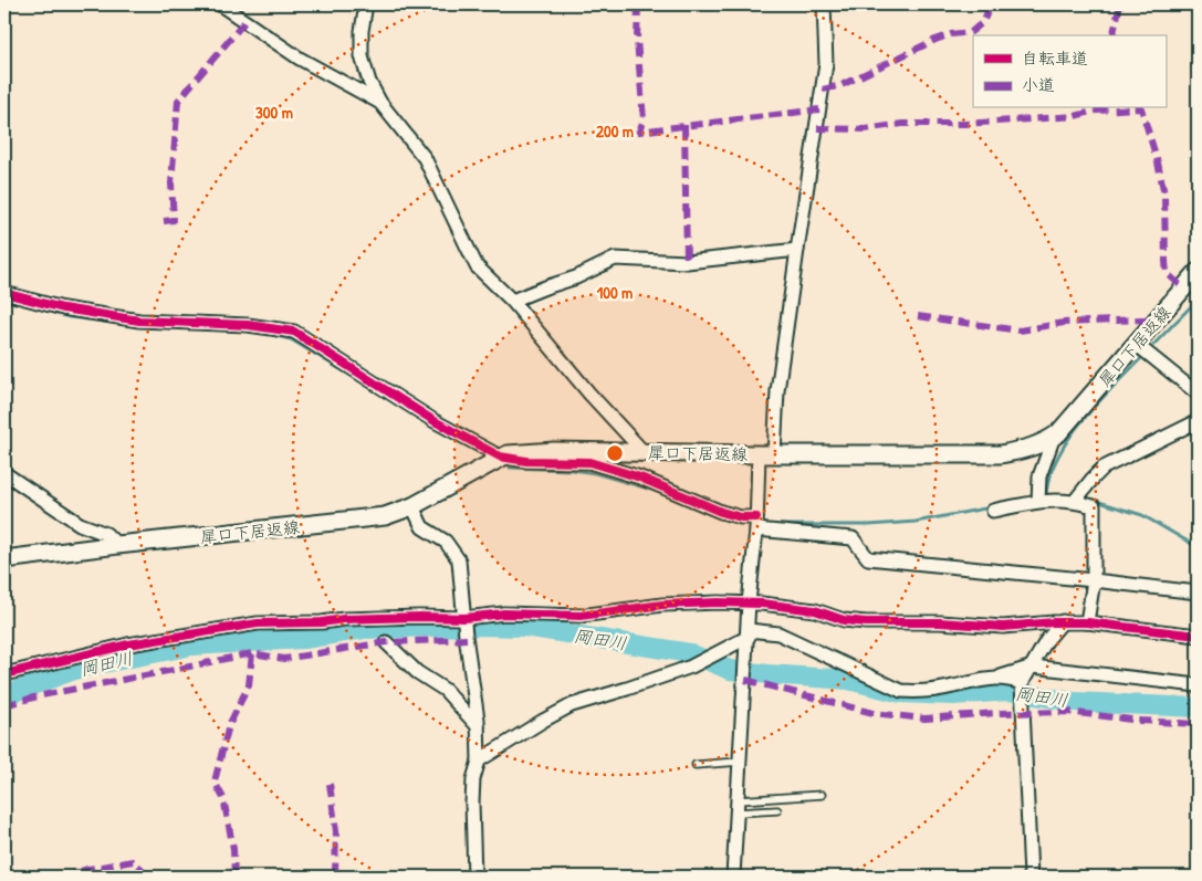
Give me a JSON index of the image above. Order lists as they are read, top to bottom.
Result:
{
  "streets": {
    "main road": ["犀口下居返線"]
  },
  "water": ["岡田川"],
  "legend": ["自転車道", "小道"],
  "rings": ["300 m", "200 m", "100 m"]
}
